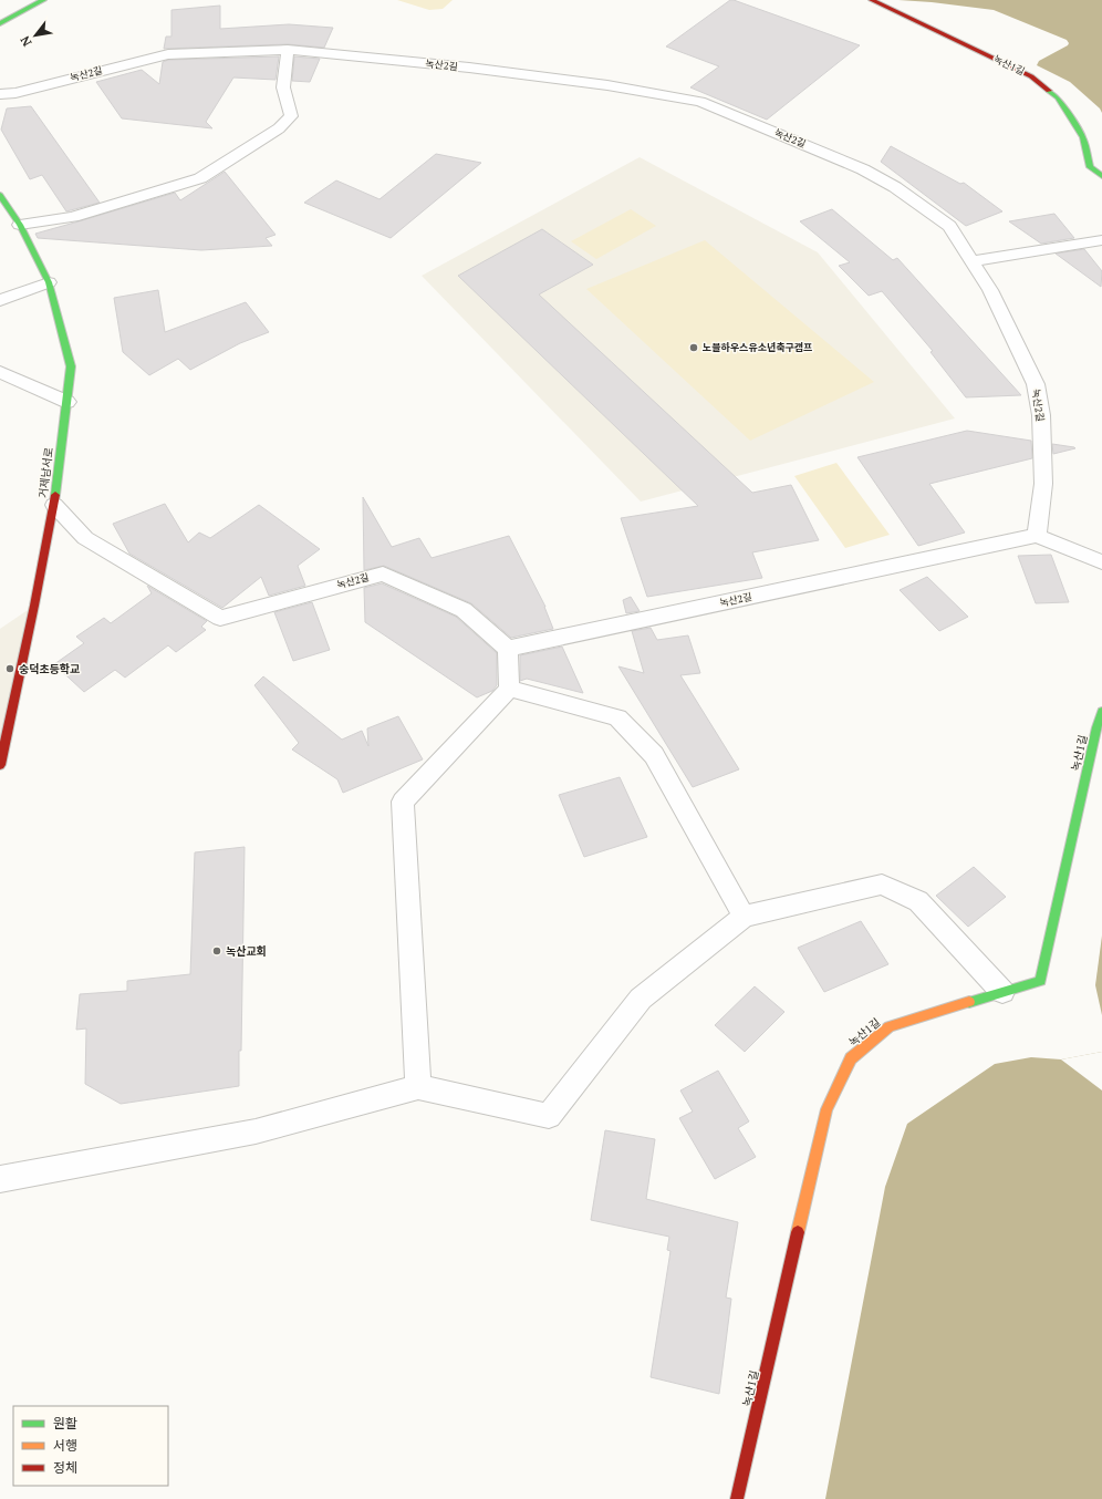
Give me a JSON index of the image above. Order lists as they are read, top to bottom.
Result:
{
  "streets": {
    "street": ["녹산1길", "거제남서로"],
    "lane": ["녹산2길"]
  },
  "crossings": [
    ["녹산2길", "거제남서로"]
  ],
  "places": ["노블하우스유소년축구캠프", "숭덕초등학교", "녹산교회"],
  "legend": ["원활", "서행", "정체"],
  "north": "bottom left"
}
